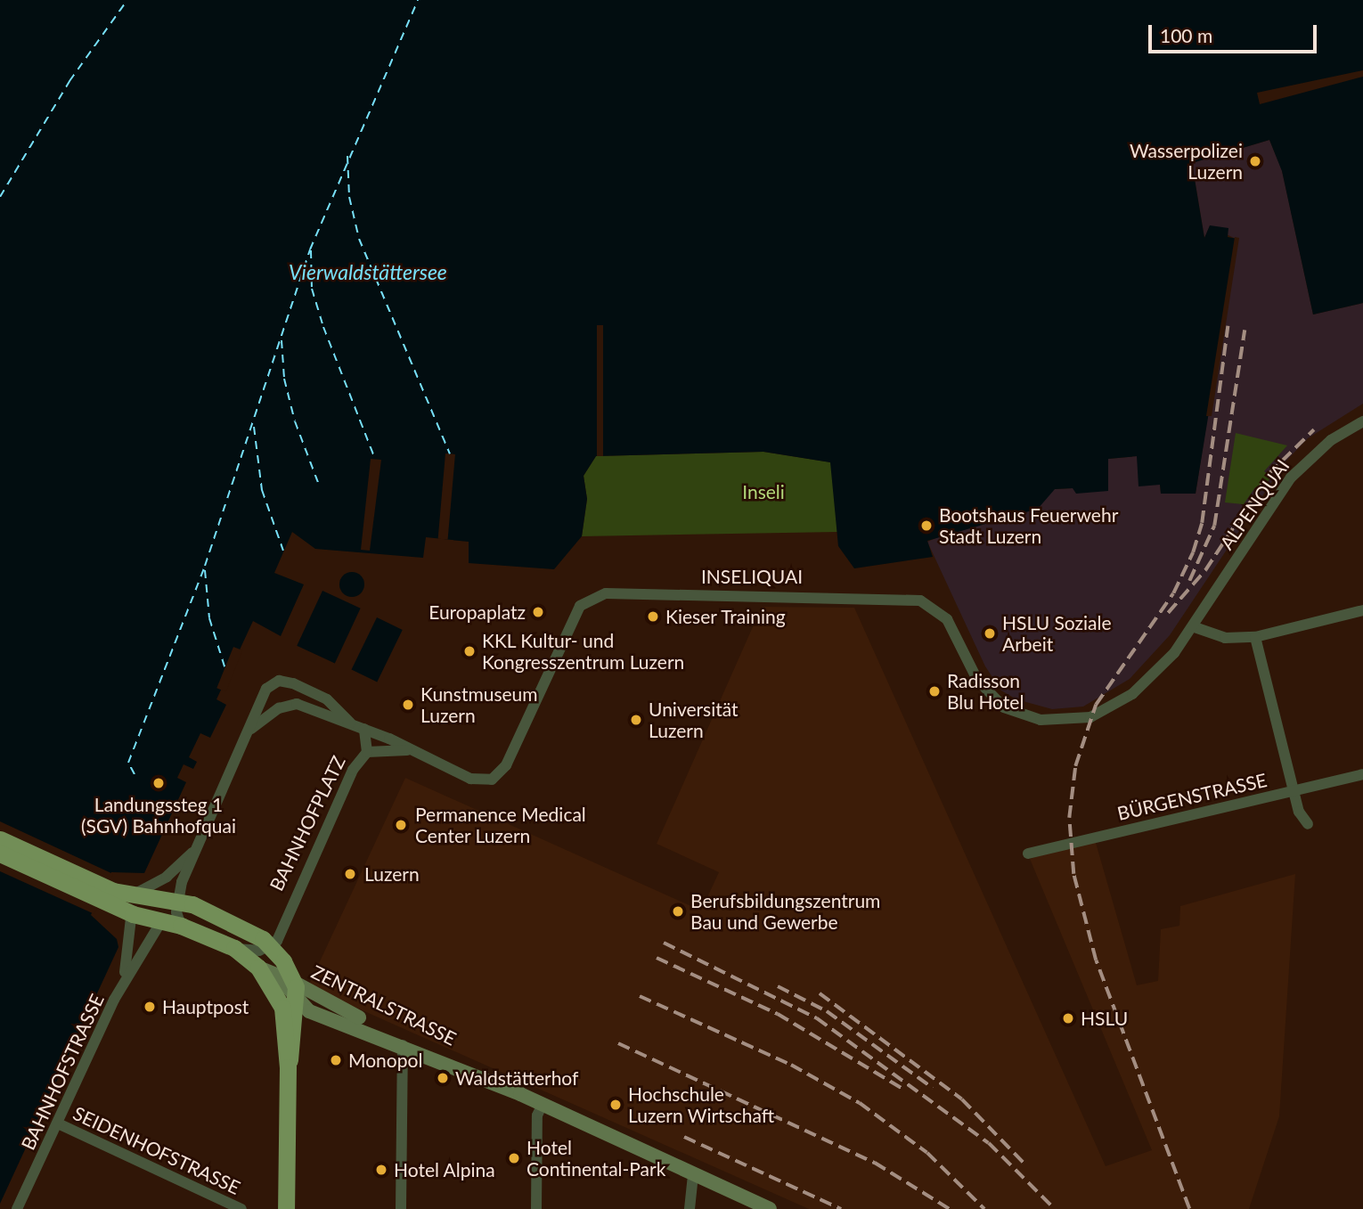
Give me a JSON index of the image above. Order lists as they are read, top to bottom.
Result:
{
  "streets": {
    "main road": ["ZENTRALSTRASSE"],
    "street": [
      "ALPENQUAI",
      "INSELIQUAI",
      "BÜRGENSTRASSE",
      "BAHNHOFPLATZ",
      "BAHNHOFSTRASSE",
      "SEIDENHOFSTRASSE"
    ]
  },
  "crossings": [
    ["ALPENQUAI", "INSELIQUAI"],
    ["BAHNHOFPLATZ", "ZENTRALSTRASSE"],
    ["BAHNHOFSTRASSE", "SEIDENHOFSTRASSE"]
  ],
  "water": ["Vierwaldstättersee"],
  "parks": ["Inseli"],
  "places": [
    "Wasserpolizei Luzern",
    "Bootshaus Feuerwehr Stadt Luzern",
    "Europaplatz",
    "Kieser Training",
    "HSLU Soziale Arbeit",
    "KKL Kultur- und Kongresszentrum Luzern",
    "Radisson Blu Hotel",
    "Kunstmuseum Luzern",
    "Universität Luzern",
    "Landungssteg 1 (SGV) Bahnhofquai",
    "Permanence Medical Center Luzern",
    "Luzern",
    "Berufsbildungszentrum Bau und Gewerbe",
    "Hauptpost",
    "HSLU",
    "Monopol",
    "Waldstätterhof",
    "Hochschule Luzern Wirtschaft",
    "Hotel Continental-Park",
    "Hotel Alpina"
  ],
  "scale_bar": "100 m"
}
